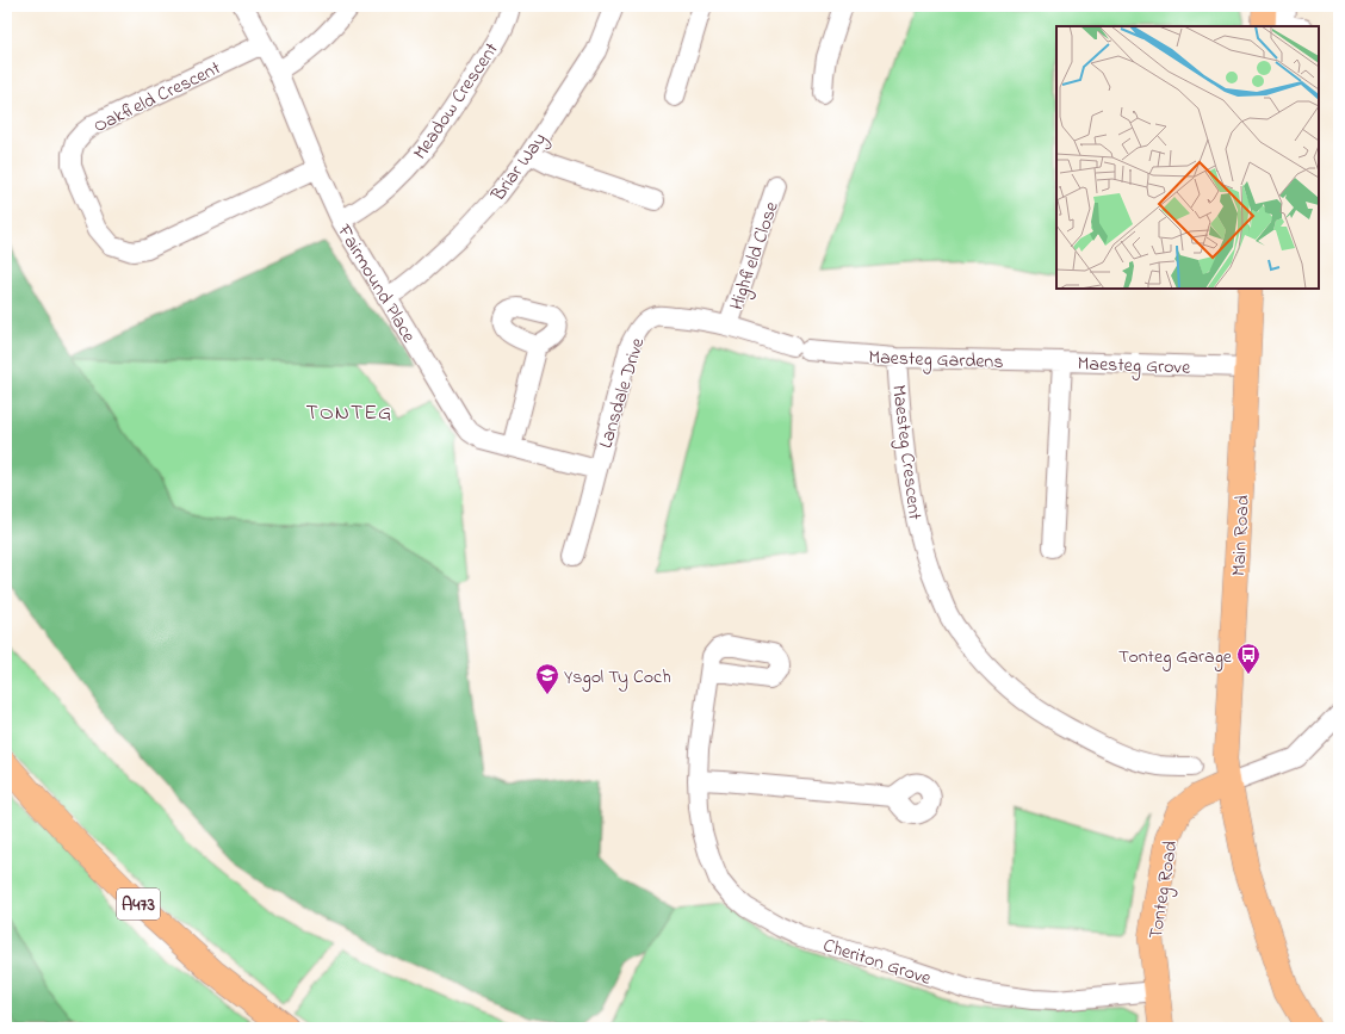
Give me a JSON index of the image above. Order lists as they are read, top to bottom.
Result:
{
  "streets": {
    "main road": ["Main Road", "Tonteg Road", "A473"],
    "street": [
      "Oakfield Crescent",
      "Meadow Crescent",
      "Briar Way",
      "Highfield Close",
      "Fairmound Place",
      "Maesteg Gardens",
      "Maesteg Grove",
      "Lansdale Drive",
      "Maesteg Crescent",
      "Cheriton Grove"
    ]
  },
  "crossings": [
    ["Oakfield Crescent", "Fairmound Place"],
    ["Meadow Crescent", "Fairmound Place"],
    ["Briar Way", "Fairmound Place"],
    ["Highfield Close", "Lansdale Drive"],
    ["Fairmound Place", "Lansdale Drive"],
    ["Maesteg Gardens", "Maesteg Grove"],
    ["Maesteg Gardens", "Lansdale Drive"],
    ["Maesteg Gardens", "Maesteg Crescent"],
    ["Maesteg Grove", "Main Road"],
    ["Main Road", "Tonteg Road"],
    ["Tonteg Road", "Cheriton Grove"]
  ],
  "districts": ["TONTEG"],
  "places": {
    "bus stop": ["Tonteg Garage"],
    "school or university": ["Ysgol Ty Coch"]
  }
}
